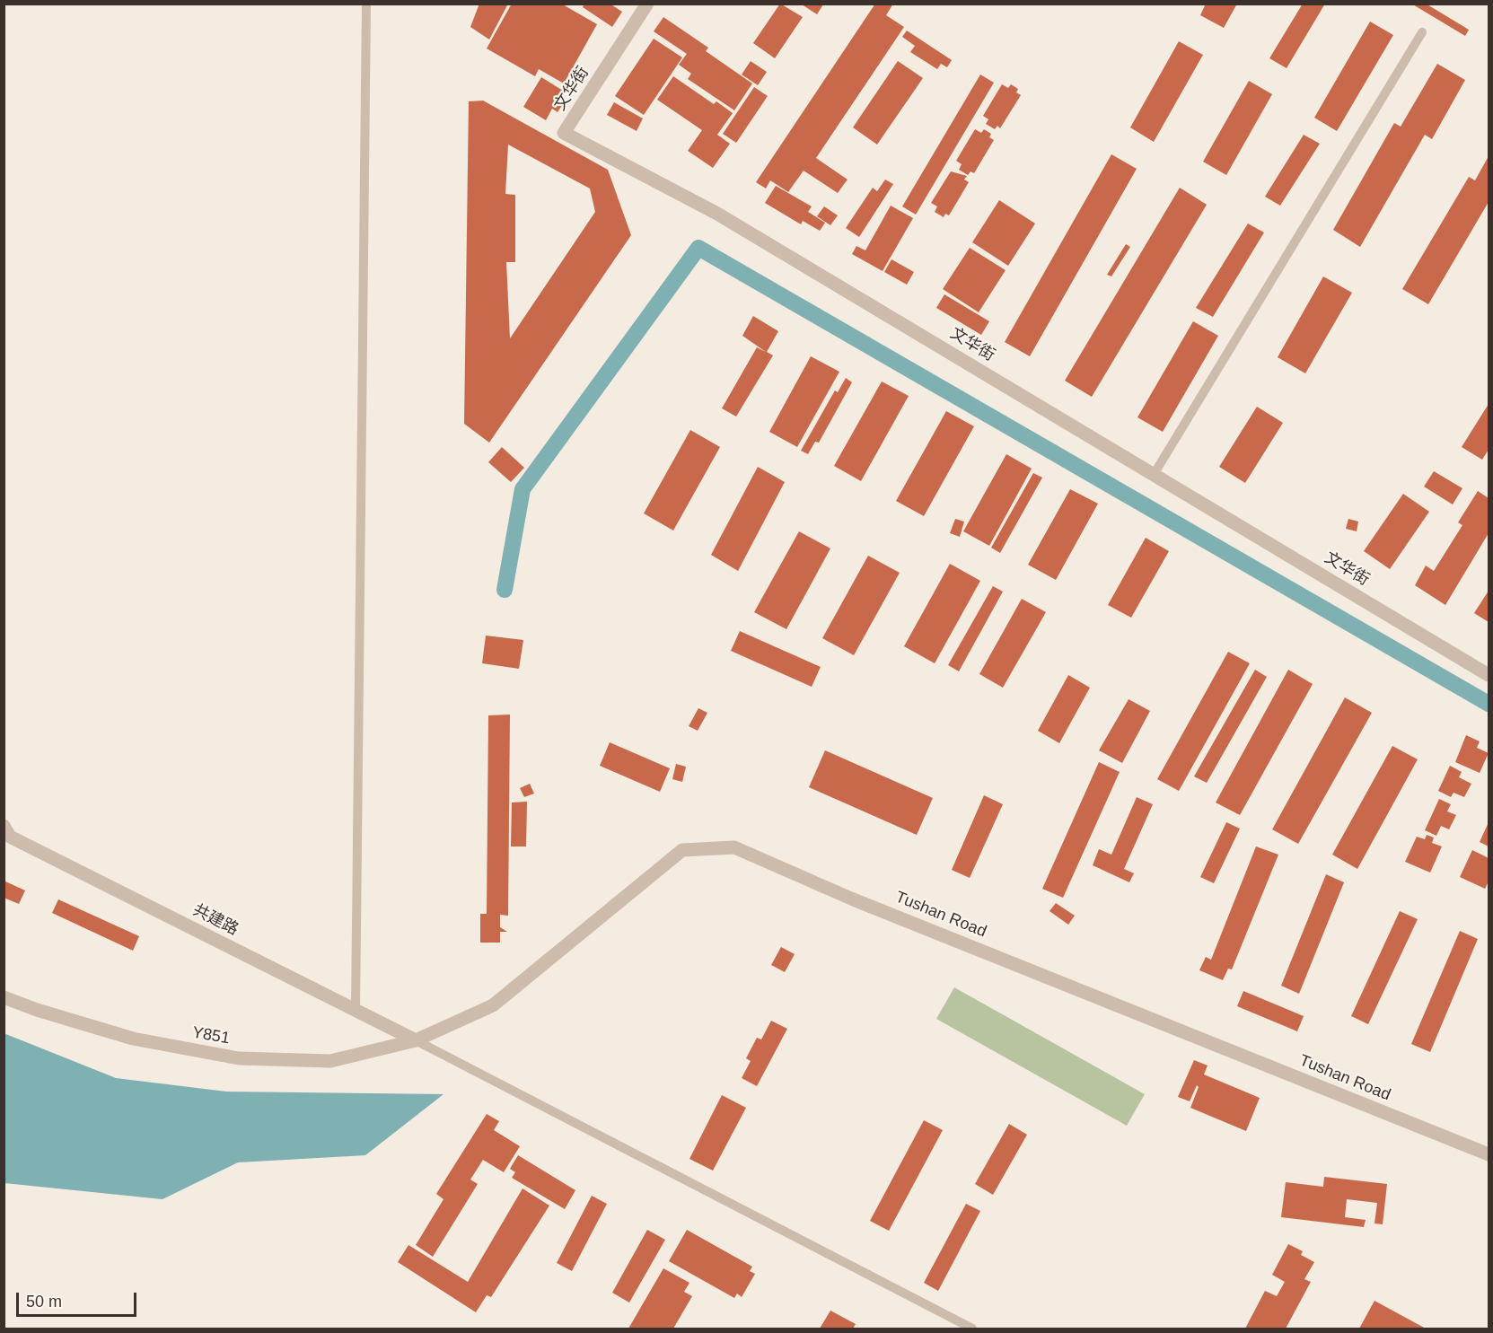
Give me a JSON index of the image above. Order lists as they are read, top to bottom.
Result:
{
  "streets": {
    "street": [
      "文华街",
      "Tushan Road",
      "共建路",
      "Y851"
    ]
  },
  "crossings": [
    ["Tushan Road", "共建路"],
    ["Tushan Road", "Y851"],
    ["共建路", "Y851"]
  ],
  "scale_bar": "50 m"
}
